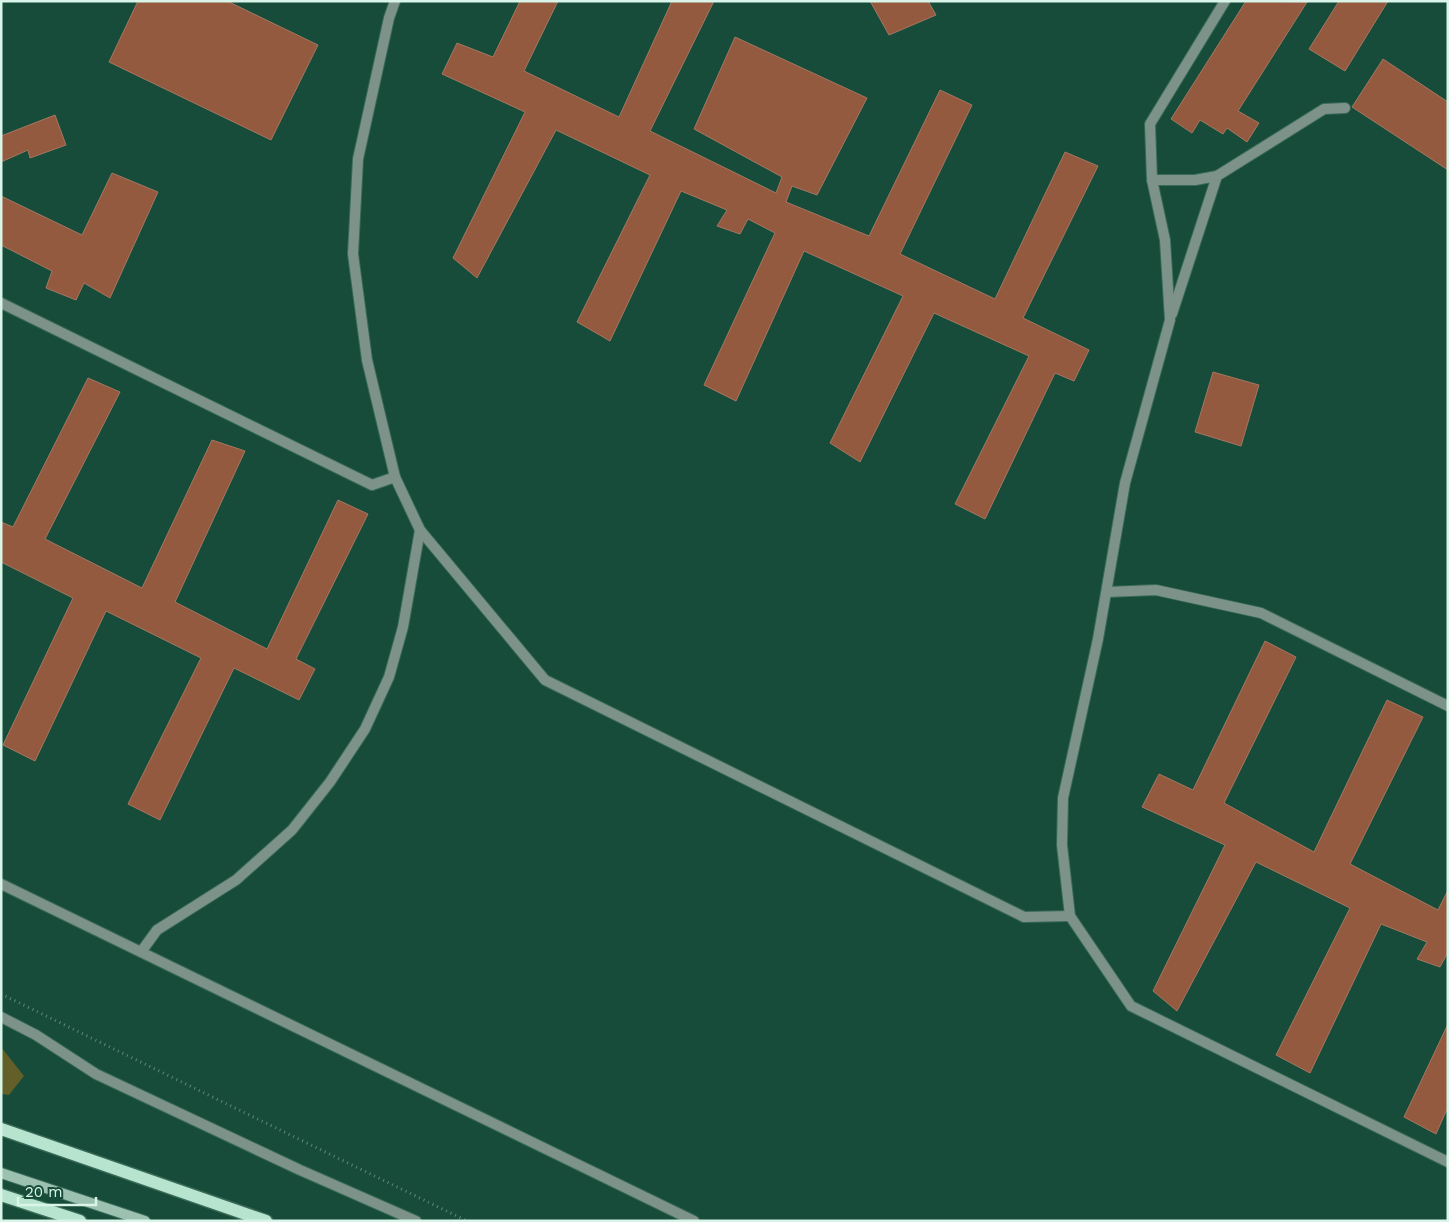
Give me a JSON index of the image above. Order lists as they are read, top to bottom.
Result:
{
  "scale_bar": "20 m"
}
